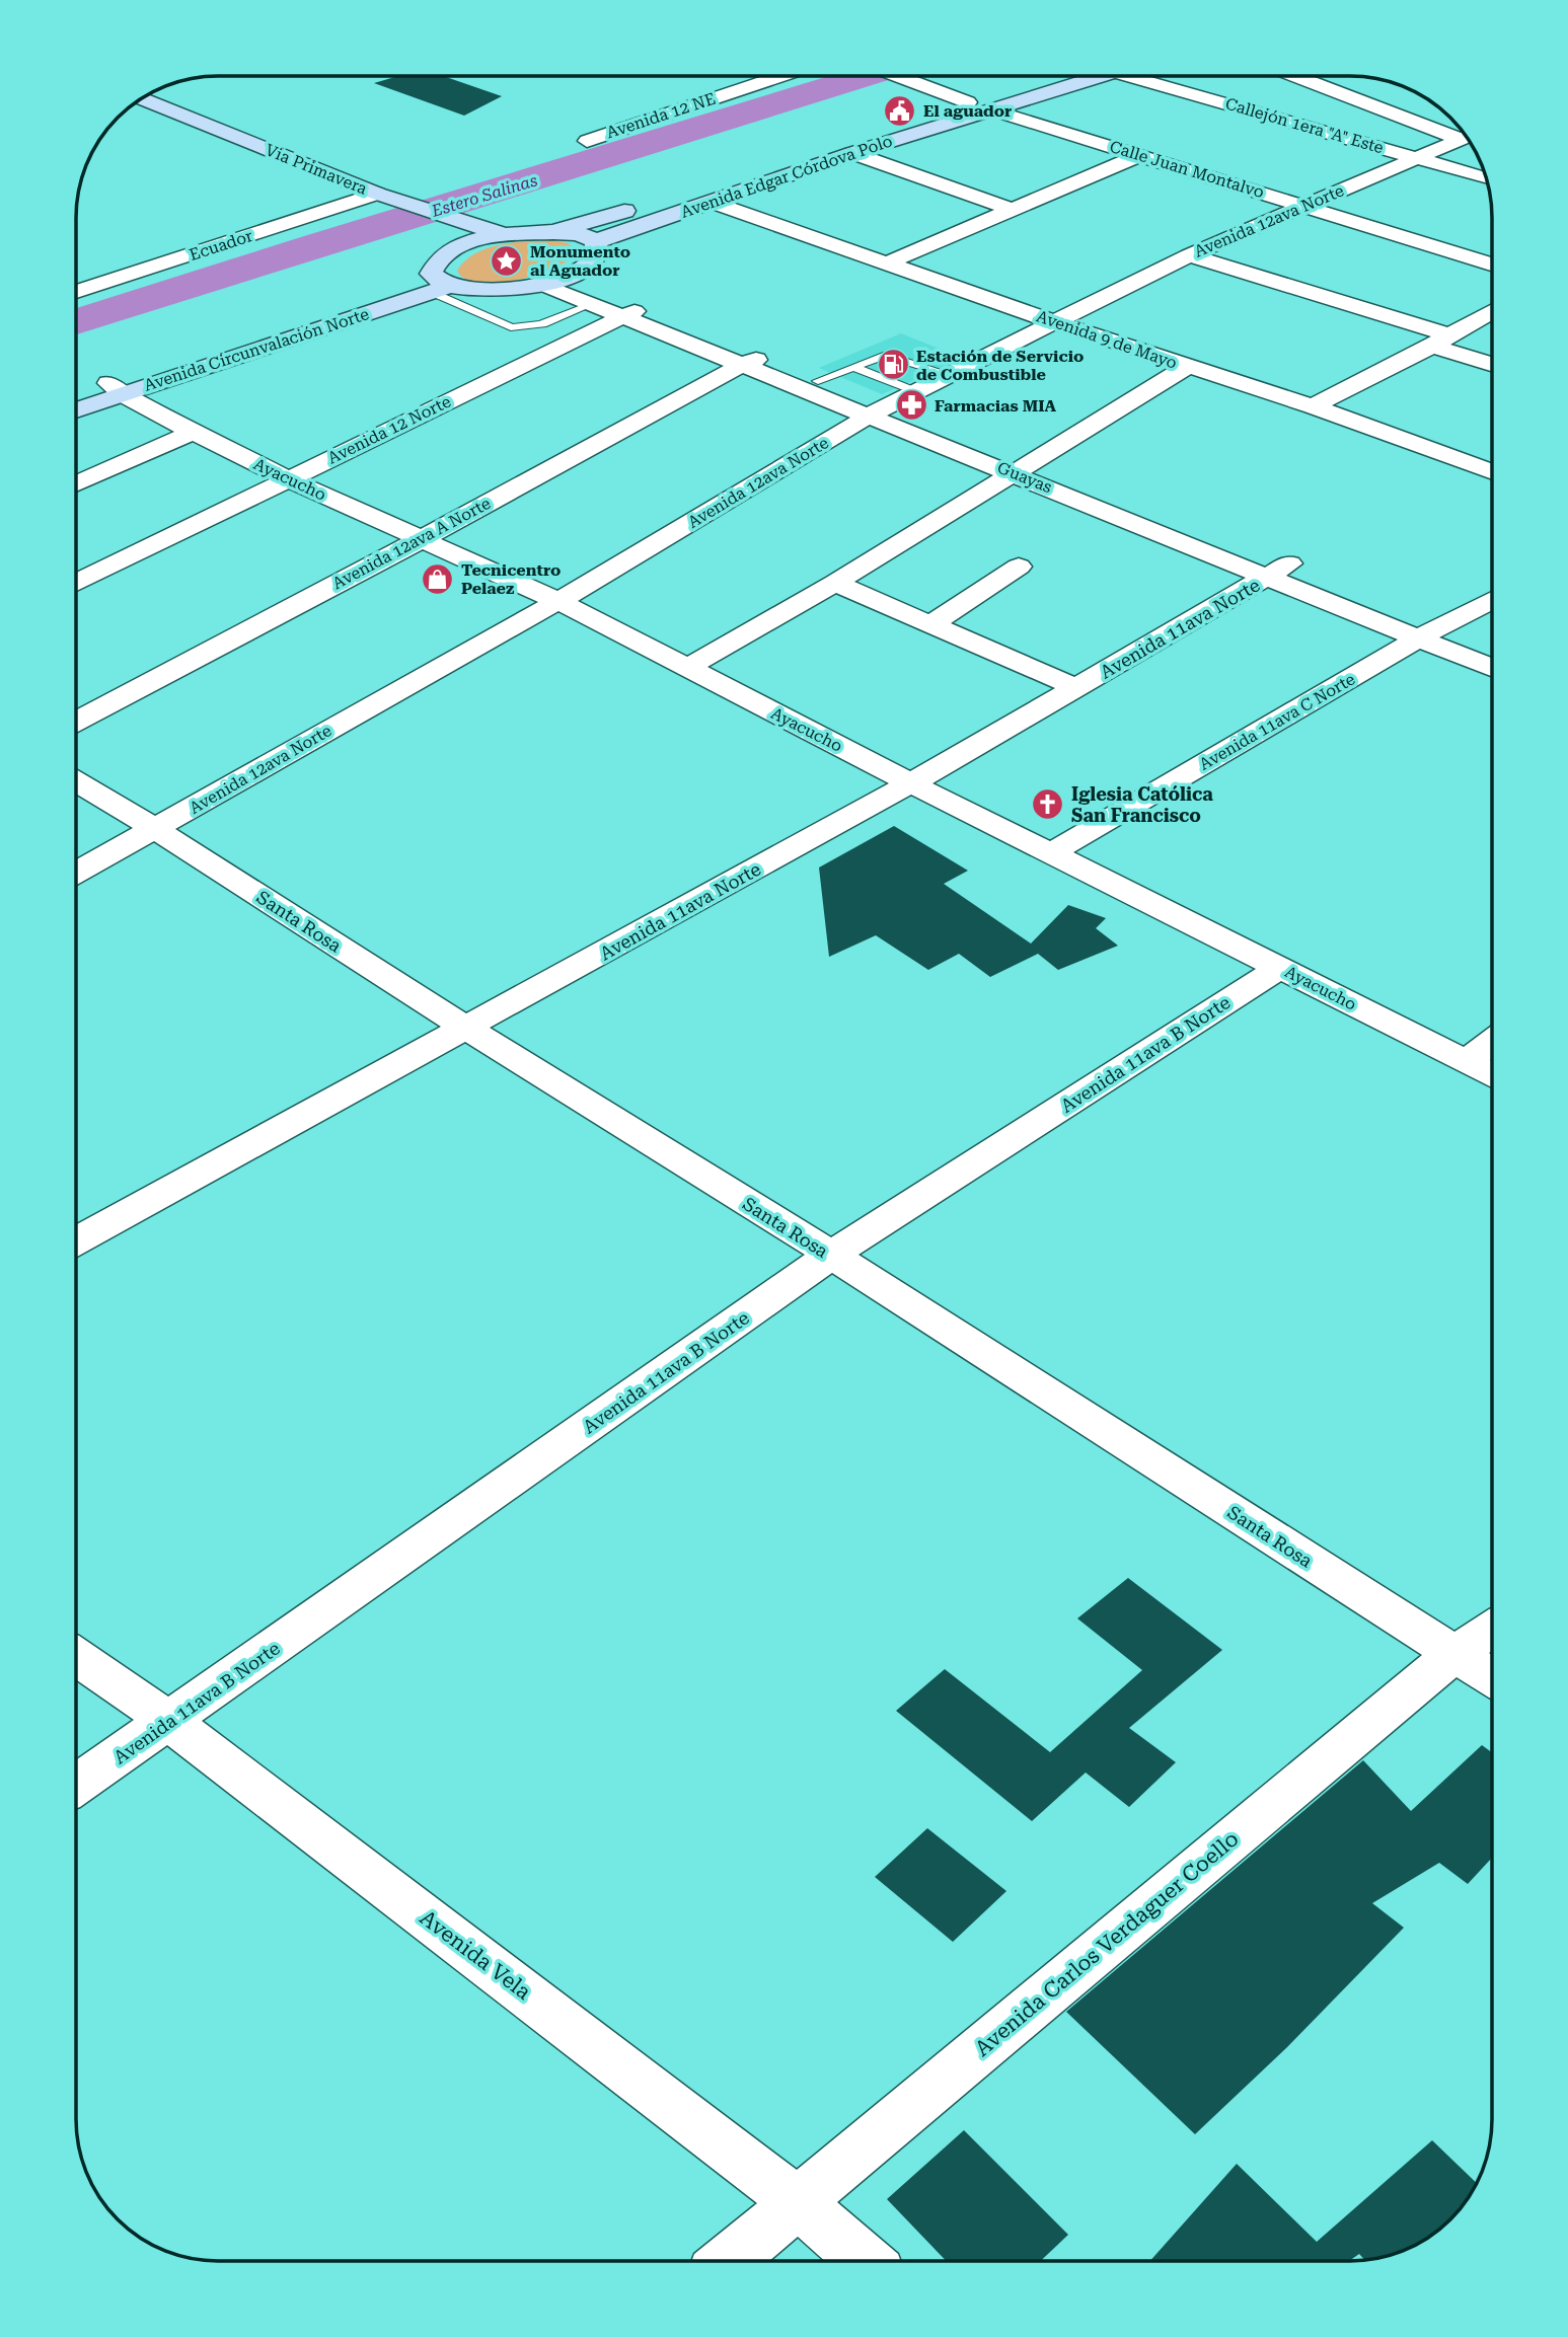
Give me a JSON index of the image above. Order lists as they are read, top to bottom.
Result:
{
  "streets": {
    "main road": ["Via Primavera", "Avenida Edgar Córdova Polo", "Avenida Circunvalación Norte"],
    "street": [
      "Avenida 12 NE",
      "Callejón 1era \"A\" Este",
      "Calle Juan Montalvo",
      "Avenida 12ava Norte",
      "Ecuador",
      "Avenida 9 de Mayo",
      "Avenida 12 Norte",
      "Guayas",
      "Ayacucho",
      "Avenida 12ava A Norte",
      "Avenida 11ava Norte",
      "Avenida 11ava C Norte",
      "Santa Rosa",
      "Avenida 11ava B Norte",
      "Avenida Carlos Verdaguer Coello",
      "Avenida Vela"
    ]
  },
  "crossings": [
    ["Callejón 1era \"A\" Este", "Avenida 12ava Norte"],
    ["Via Primavera", "Ecuador"],
    ["Calle Juan Montalvo", "Avenida Edgar Córdova Polo"],
    ["Calle Juan Montalvo", "Avenida 12ava Norte"],
    ["Avenida Edgar Córdova Polo", "Avenida 9 de Mayo"],
    ["Avenida 12ava Norte", "Avenida 9 de Mayo"],
    ["Avenida 12ava Norte", "Guayas"],
    ["Avenida 12ava Norte", "Ayacucho"],
    ["Avenida 12ava Norte", "Santa Rosa"],
    ["Avenida Circunvalación Norte", "Ayacucho"],
    ["Avenida 12 Norte", "Guayas"],
    ["Avenida 12 Norte", "Ayacucho"],
    ["Guayas", "Avenida 12ava A Norte"],
    ["Guayas", "Avenida 11ava Norte"],
    ["Guayas", "Avenida 11ava C Norte"],
    ["Ayacucho", "Avenida 12ava A Norte"],
    ["Ayacucho", "Avenida 11ava Norte"],
    ["Ayacucho", "Avenida 11ava C Norte"],
    ["Ayacucho", "Avenida 11ava B Norte"],
    ["Avenida 11ava Norte", "Santa Rosa"],
    ["Santa Rosa", "Avenida 11ava B Norte"],
    ["Santa Rosa", "Avenida Carlos Verdaguer Coello"],
    ["Avenida 11ava B Norte", "Avenida Vela"],
    ["Avenida Carlos Verdaguer Coello", "Avenida Vela"]
  ],
  "water": ["Estero Salinas"],
  "places": {
    "public building": ["El aguador"],
    "place": ["Monumento al Aguador"],
    "fuel station": ["Estación de Servicio de Combustible"],
    "pharmacy": ["Farmacias MIA"],
    "shop": ["Tecnicentro Pelaez"],
    "church": ["Iglesia Católica San Francisco"]
  }
}
